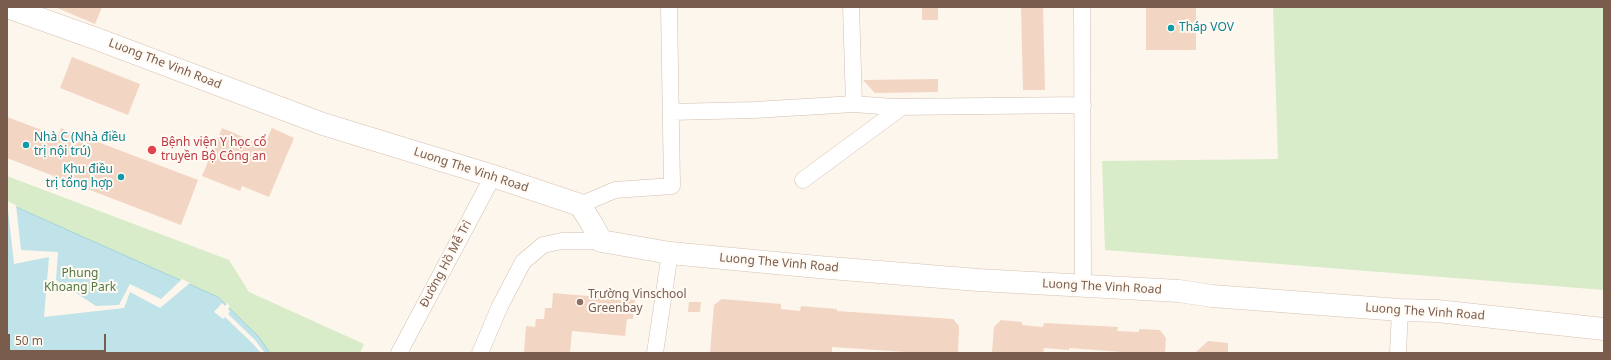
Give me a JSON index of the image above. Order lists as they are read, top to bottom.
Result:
{
  "streets": {
    "street": ["Luong The Vinh Road", "Đường Hồ Mễ Trì"]
  },
  "crossings": [
    ["Luong The Vinh Road", "Đường Hồ Mễ Trì"]
  ],
  "parks": ["Phung Khoang Park"],
  "places": [
    "Tháp VOV",
    "Nhà C (Nhà điều trị nội trú)",
    "Bệnh viện Y học cổ truyền Bộ Công an",
    "Khu điều trị tổng hợp",
    "Trường Vinschool Greenbay"
  ],
  "scale_bar": "50 m"
}
